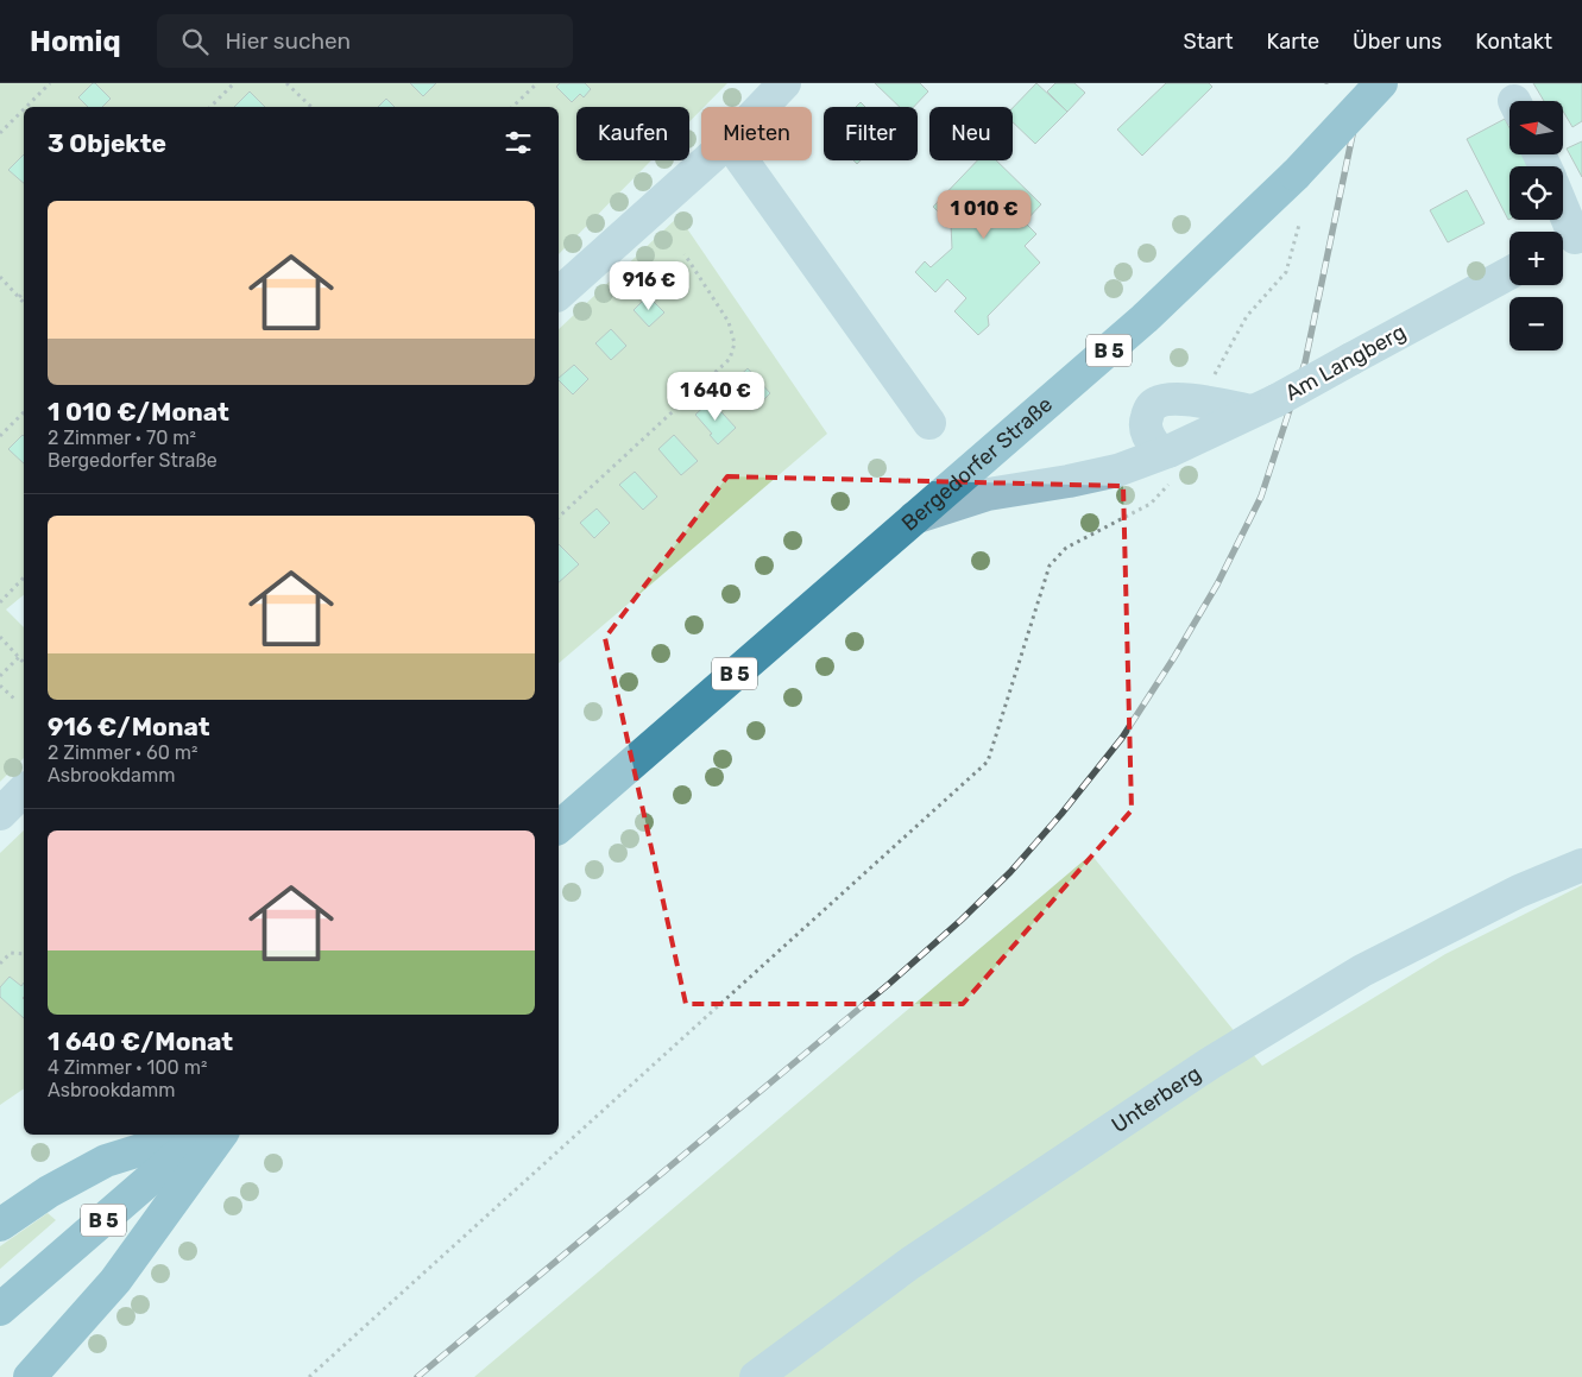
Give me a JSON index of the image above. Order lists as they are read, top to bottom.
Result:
{
  "streets": {
    "main road": ["B 5", "Bergedorfer Straße"],
    "street": ["Am Langberg", "Unterberg"]
  },
  "crossings": [
    ["Am Langberg", "Bergedorfer Straße"]
  ],
  "north": "left",
  "page": {
    "header": "Homiq",
    "search": "Hier suchen",
    "nav": [
      "Start",
      "Karte",
      "Über uns",
      "Kontakt"
    ],
    "map_buttons": ["+", "−"],
    "chip": [
      "Kaufen",
      "Mieten",
      "Filter",
      "Neu"
    ],
    "heading": "3 Objekte",
    "list": [
      {
        "name": "1 010 €/Monat",
        "note": "2 Zimmer · 70 m² · Bergedorfer Straße"
      },
      {
        "name": "916 €/Monat",
        "note": "2 Zimmer · 60 m² · Asbrookdamm"
      },
      {
        "name": "1 640 €/Monat",
        "note": "4 Zimmer · 100 m² · Asbrookdamm"
      }
    ],
    "price": ["1 010 €", "916 €", "1 640 €"]
  }
}
